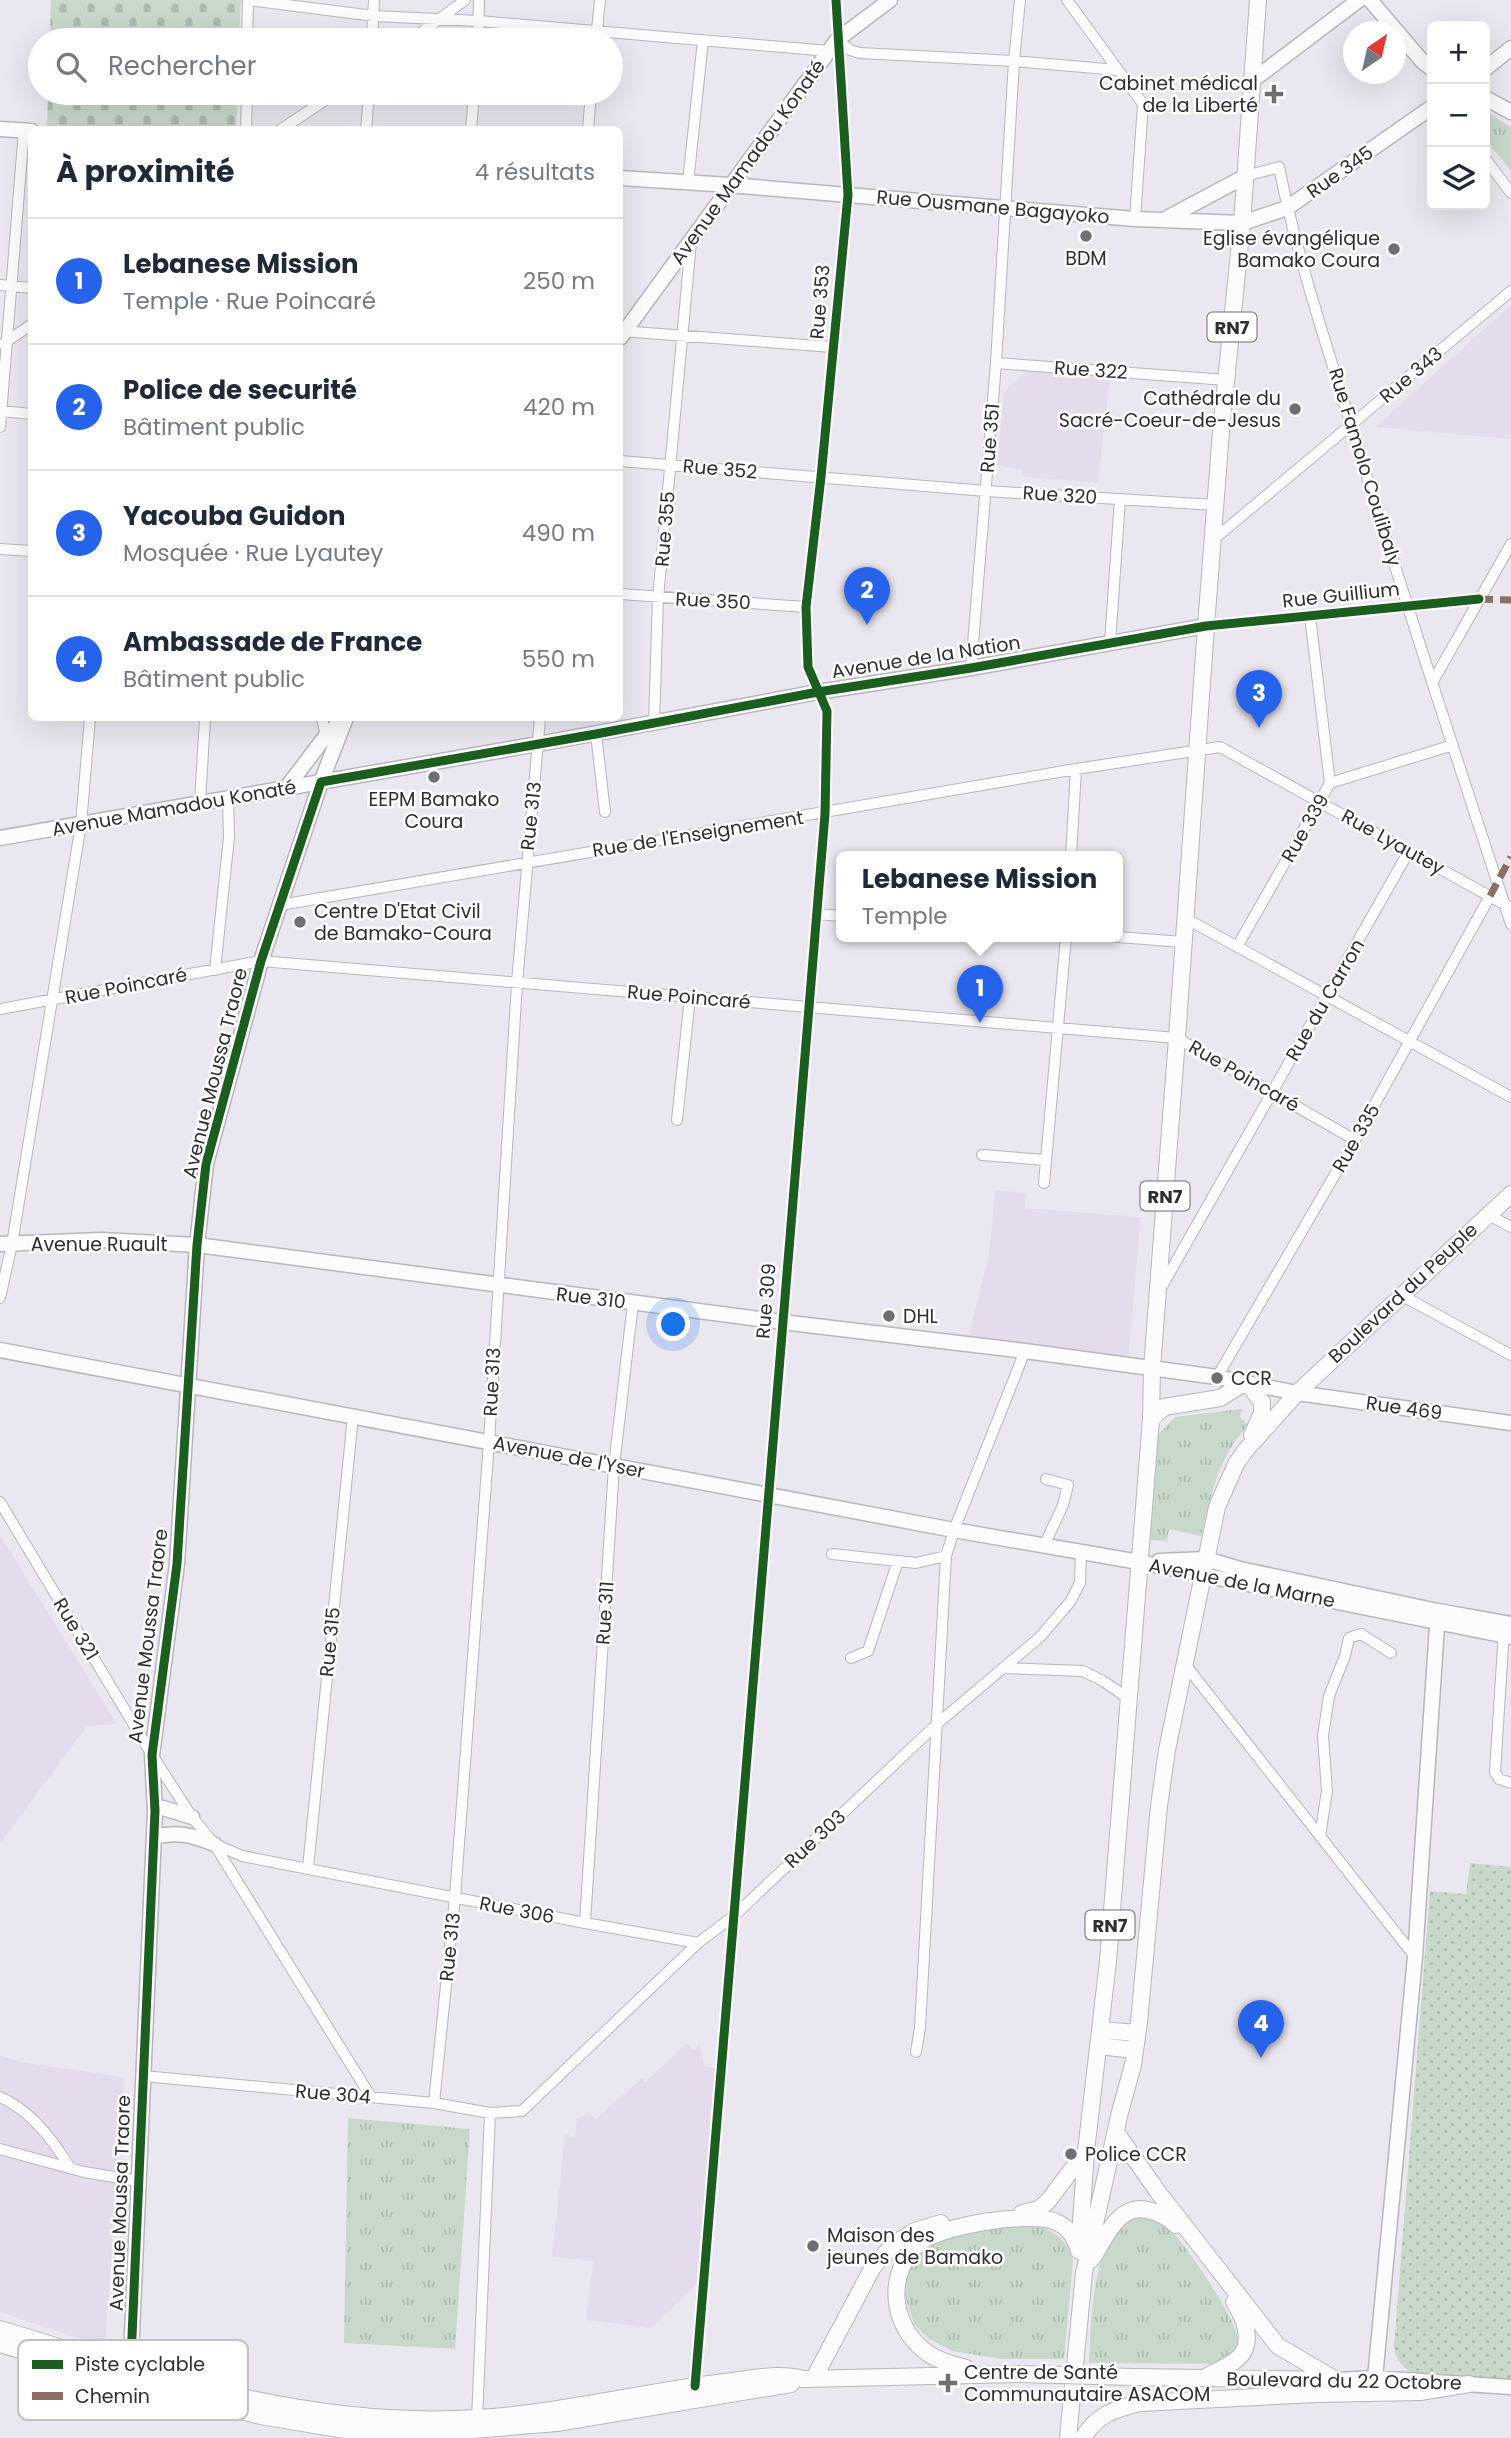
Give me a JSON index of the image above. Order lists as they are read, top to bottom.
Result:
{
  "streets": {
    "main road": ["RN7", "Boulevard du Peuple", "Boulevard du 22 Octobre"],
    "street": [
      "Avenue Mamadou Konaté",
      "Rue 345",
      "Rue Ousmane Bagayoko",
      "Rue 353",
      "Rue 322",
      "Rue 343",
      "Rue 351",
      "Rue Famolo Coulibaly",
      "Rue 352",
      "Rue 320",
      "Rue 355",
      "Rue Guillium",
      "Rue 350",
      "Avenue de la Nation",
      "Rue 313",
      "Rue 339",
      "Rue de l'Enseignement",
      "Rue Lyautey",
      "Rue Poincaré",
      "Rue du Carron",
      "Avenue Moussa Traore",
      "Rue 335",
      "Avenue Ruault",
      "Rue 310",
      "Rue 309",
      "Rue 469",
      "Avenue de l'Yser",
      "Avenue de la Marne",
      "Rue 311",
      "Rue 321",
      "Rue 315",
      "Rue 303",
      "Rue 306",
      "Rue 304"
    ]
  },
  "crossings": [
    ["Avenue Mamadou Konaté", "Rue Ousmane Bagayoko"],
    ["Avenue Mamadou Konaté", "Rue 353"],
    ["Avenue Mamadou Konaté", "Rue 355"],
    ["Avenue Mamadou Konaté", "Avenue de la Nation"],
    ["Avenue Mamadou Konaté", "Avenue Moussa Traore"],
    ["Rue 345", "Rue Ousmane Bagayoko"],
    ["Rue 345", "RN7"],
    ["Rue 345", "Rue Famolo Coulibaly"],
    ["Rue Ousmane Bagayoko", "Rue 353"],
    ["Rue Ousmane Bagayoko", "RN7"],
    ["Rue Ousmane Bagayoko", "Rue 351"],
    ["Rue 353", "Rue 352"],
    ["Rue 353", "Rue 320"],
    ["Rue 353", "Rue 350"],
    ["Rue 353", "Avenue de la Nation"],
    ["Rue 353", "Rue 309"],
    ["RN7", "Rue 322"],
    ["RN7", "Rue 343"],
    ["RN7", "Rue Famolo Coulibaly"],
    ["RN7", "Rue 320"],
    ["RN7", "Rue Guillium"],
    ["RN7", "Avenue de la Nation"],
    ["RN7", "Rue de l'Enseignement"],
    ["RN7", "Rue Lyautey"],
    ["RN7", "Rue Poincaré"],
    ["RN7", "Rue du Carron"],
    ["RN7", "Rue 310"],
    ["RN7", "Avenue de l'Yser"],
    ["RN7", "Avenue de la Marne"],
    ["Rue 322", "Rue 351"],
    ["Rue 343", "Rue Famolo Coulibaly"],
    ["Rue 351", "Rue 320"],
    ["Rue 351", "Avenue de la Nation"],
    ["Rue Famolo Coulibaly", "Rue Guillium"],
    ["Rue Famolo Coulibaly", "Rue Lyautey"],
    ["Rue 352", "Rue 320"],
    ["Rue 352", "Rue 355"],
    ["Rue 355", "Rue 350"],
    ["Rue 355", "Avenue de la Nation"],
    ["Rue Guillium", "Avenue de la Nation"],
    ["Rue Guillium", "Rue 339"],
    ["Avenue de la Nation", "Rue 313"],
    ["Avenue de la Nation", "Avenue Moussa Traore"],
    ["Avenue de la Nation", "Rue 309"],
    ["Rue 313", "Rue de l'Enseignement"],
    ["Rue 313", "Rue Poincaré"],
    ["Rue 313", "Rue 310"],
    ["Rue 313", "Avenue de l'Yser"],
    ["Rue 313", "Rue 306"],
    ["Rue 313", "Rue 304"],
    ["Rue 339", "Rue Lyautey"],
    ["Rue de l'Enseignement", "Rue Lyautey"],
    ["Rue de l'Enseignement", "Avenue Moussa Traore"],
    ["Rue de l'Enseignement", "Rue 309"],
    ["Rue Lyautey", "Rue du Carron"],
    ["Rue Lyautey", "Rue 335"],
    ["Rue Poincaré", "Rue du Carron"],
    ["Rue Poincaré", "Avenue Moussa Traore"],
    ["Rue Poincaré", "Rue 335"],
    ["Rue Poincaré", "Rue 309"],
    ["Avenue Moussa Traore", "Avenue Ruault"],
    ["Avenue Moussa Traore", "Rue 310"],
    ["Avenue Moussa Traore", "Avenue de l'Yser"],
    ["Avenue Moussa Traore", "Rue 321"],
    ["Avenue Moussa Traore", "Rue 304"],
    ["Rue 335", "Rue 310"],
    ["Rue 335", "Rue 469"],
    ["Avenue Ruault", "Rue 310"],
    ["Boulevard du Peuple", "Rue 469"],
    ["Rue 310", "Rue 309"],
    ["Rue 310", "Rue 469"],
    ["Rue 310", "Rue 311"],
    ["Rue 309", "Avenue de l'Yser"],
    ["Rue 309", "Rue 303"],
    ["Avenue de l'Yser", "Avenue de la Marne"],
    ["Avenue de l'Yser", "Rue 311"],
    ["Avenue de l'Yser", "Rue 315"],
    ["Avenue de l'Yser", "Rue 303"],
    ["Rue 311", "Rue 306"],
    ["Rue 321", "Rue 306"],
    ["Rue 321", "Rue 304"],
    ["Rue 315", "Rue 306"],
    ["Rue 303", "Rue 306"],
    ["Rue 303", "Rue 304"]
  ],
  "places": {
    "health": ["Cabinet médical de la Liberté", "Centre de Santé Communautaire ASACOM"],
    "other": [
      "BDM",
      "Eglise évangélique Bamako Coura",
      "Cathédrale du Sacré-Coeur-de-Jesus",
      "EEPM Bamako Coura",
      "Centre D'Etat Civil de Bamako-Coura",
      "DHL",
      "CCR",
      "Police CCR",
      "Maison des jeunes de Bamako"
    ]
  },
  "legend": ["Piste cyclable", "Chemin"],
  "north": "top right",
  "page": {
    "map_buttons": ["+", "−"],
    "search": "Rechercher",
    "heading": ["À proximité", "4 résultats"],
    "list": [
      {
        "mark": "1",
        "name": "Lebanese Mission",
        "note": "Temple · Rue Poincaré",
        "value": "250 m"
      },
      {
        "mark": "2",
        "name": "Police de securité",
        "note": "Bâtiment public",
        "value": "420 m"
      },
      {
        "mark": "3",
        "name": "Yacouba Guidon",
        "note": "Mosquée · Rue Lyautey",
        "value": "490 m"
      },
      {
        "mark": "4",
        "name": "Ambassade de France",
        "note": "Bâtiment public",
        "value": "550 m"
      }
    ],
    "pins": [
      "2",
      "3",
      "1",
      "4"
    ],
    "popup": ["Lebanese Mission", "Temple"]
  }
}
